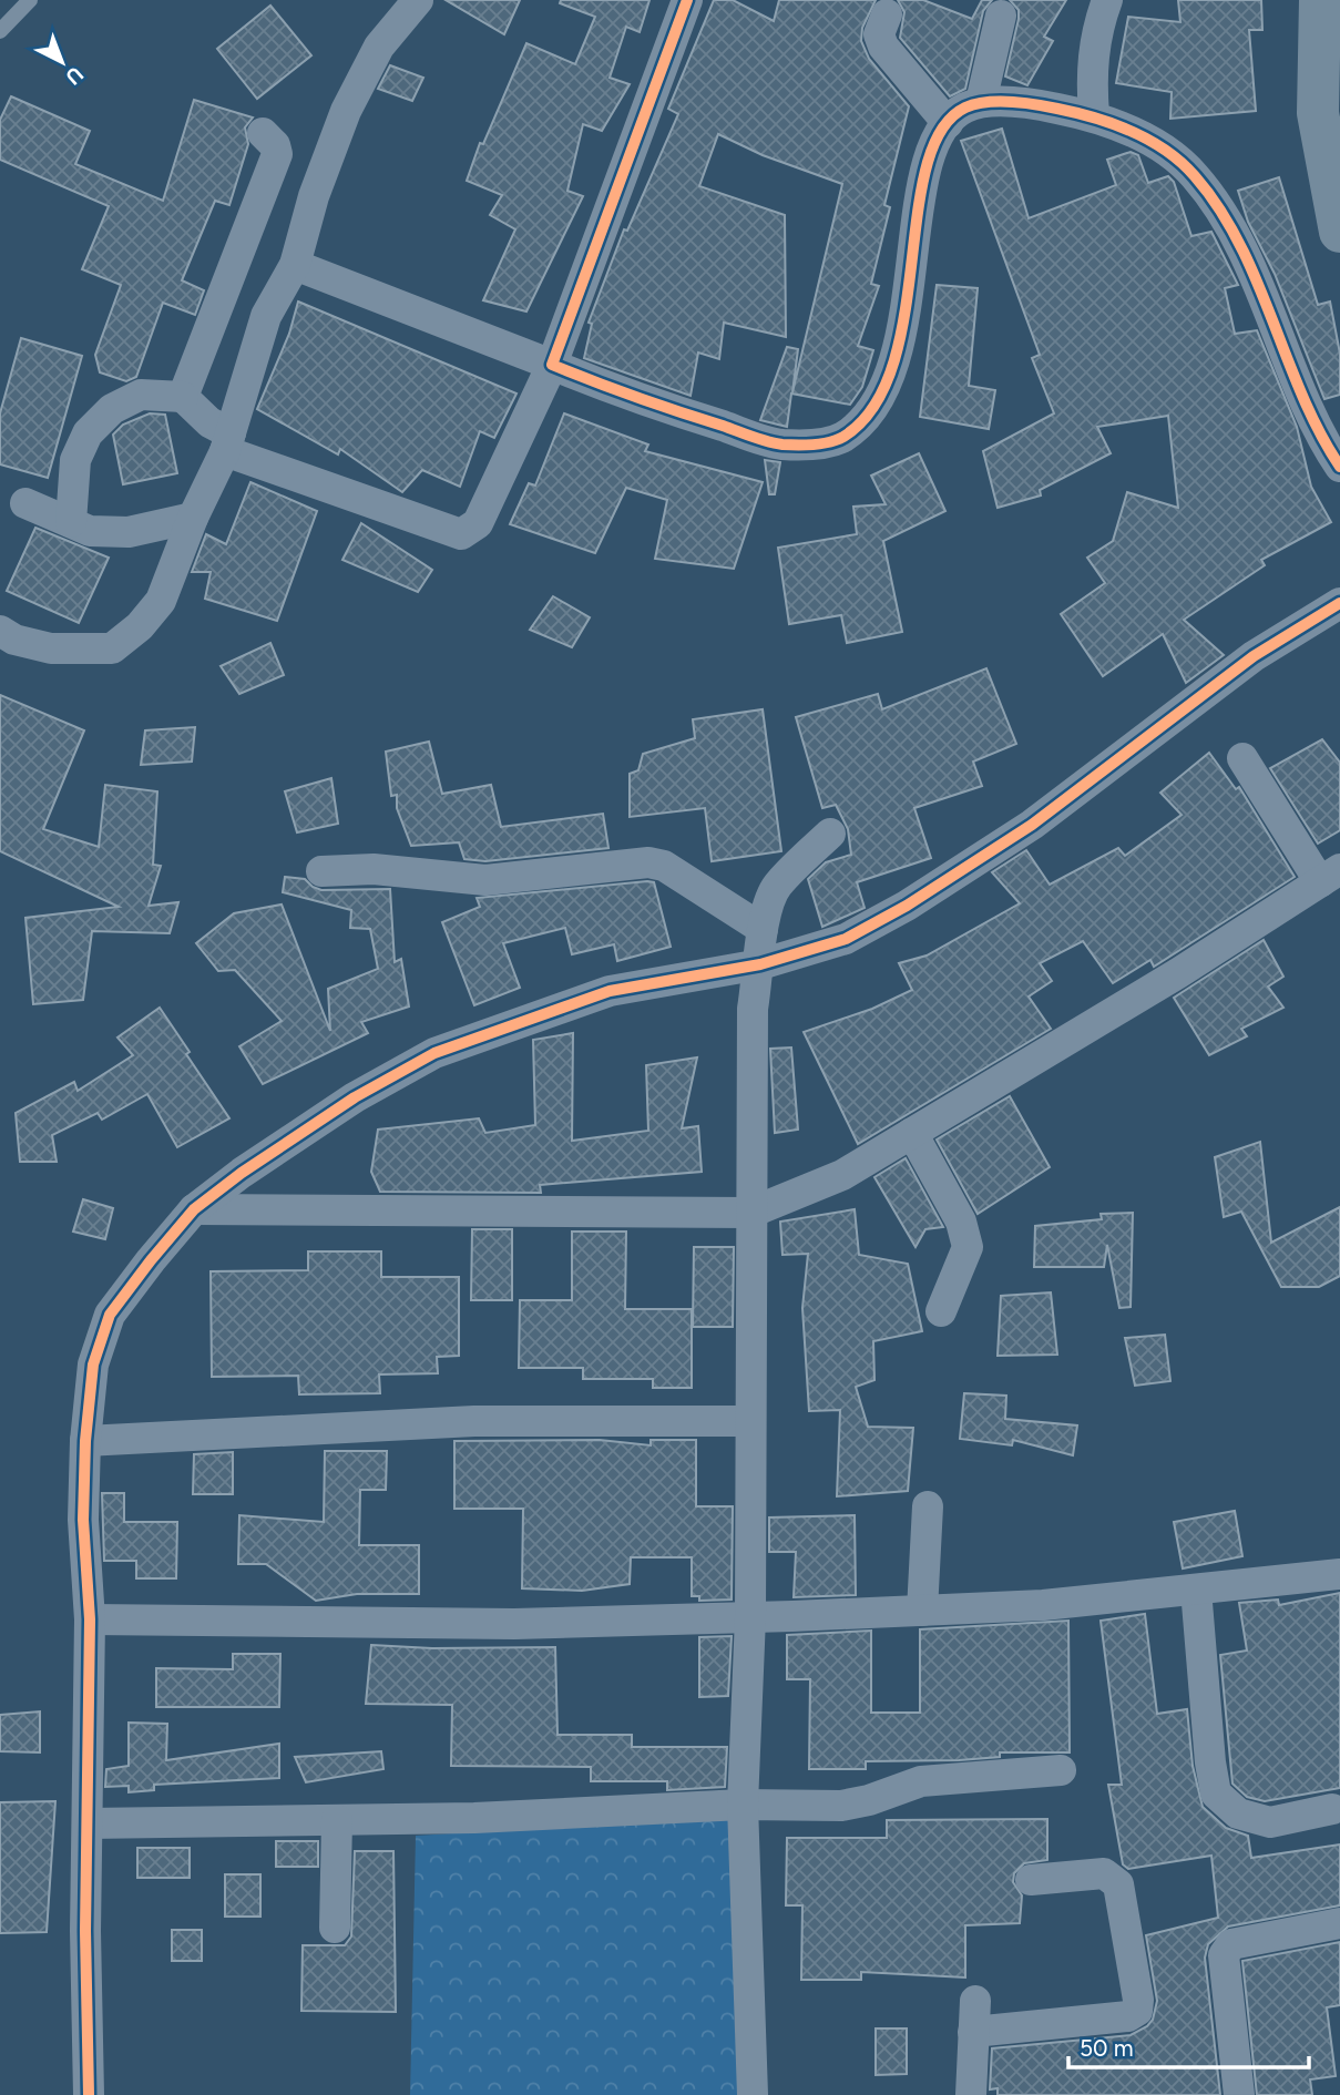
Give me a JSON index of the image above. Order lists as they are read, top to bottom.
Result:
{
  "scale_bar": "50 m",
  "north": "bottom right"
}
